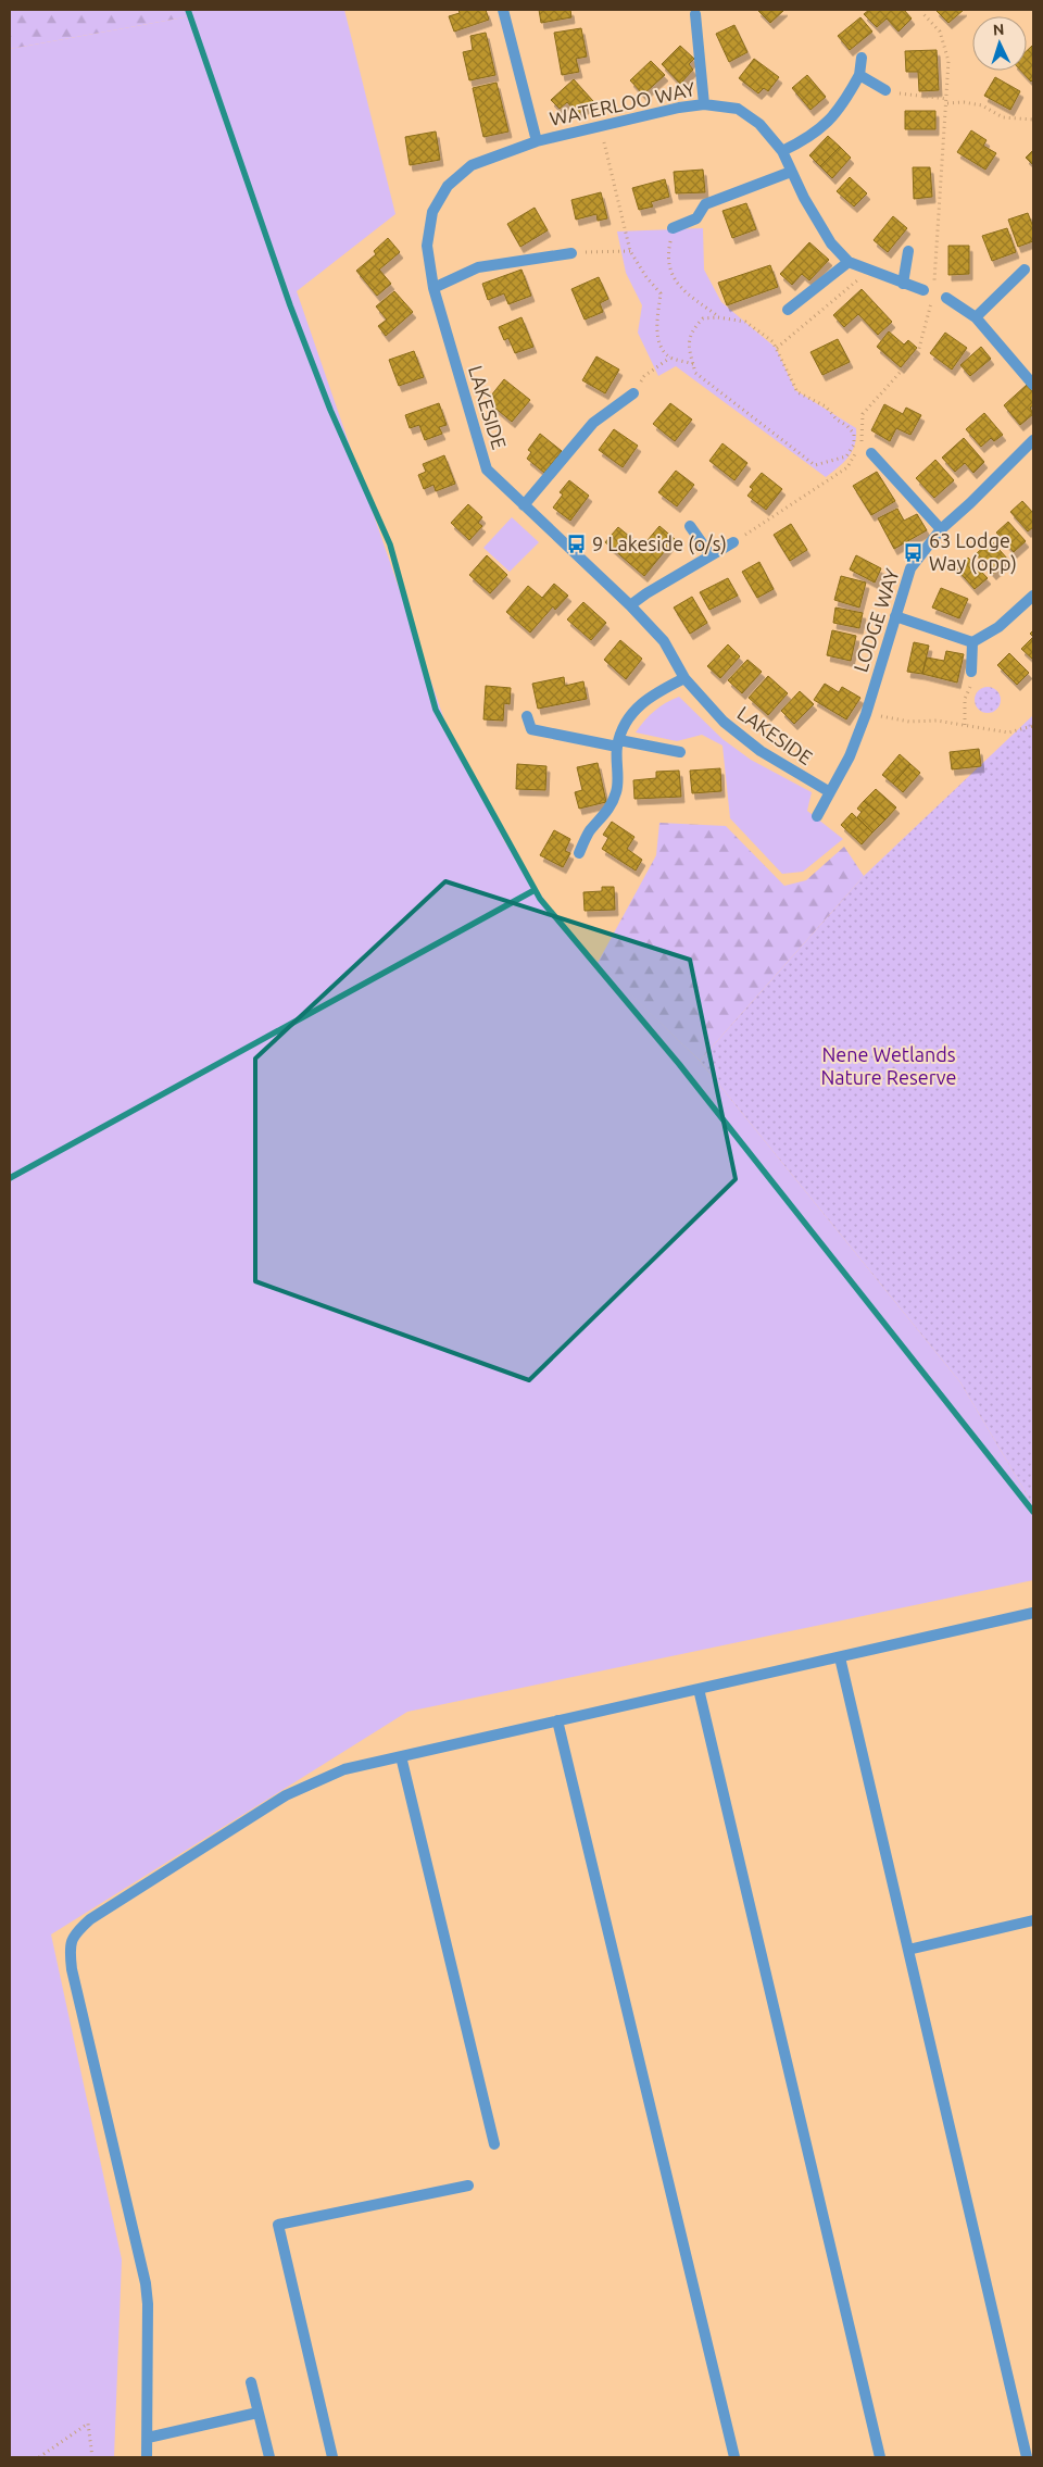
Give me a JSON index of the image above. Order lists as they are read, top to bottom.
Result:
{
  "streets": {
    "street": ["WATERLOO WAY", "LAKESIDE", "LODGE WAY"]
  },
  "crossings": [
    ["WATERLOO WAY", "LAKESIDE"],
    ["LAKESIDE", "LODGE WAY"]
  ],
  "parks": ["Nene Wetlands Nature Reserve"],
  "places": {
    "bus stop": ["9 Lakeside (o/s)", "63 Lodge Way (opp)"]
  },
  "north": "top"
}
